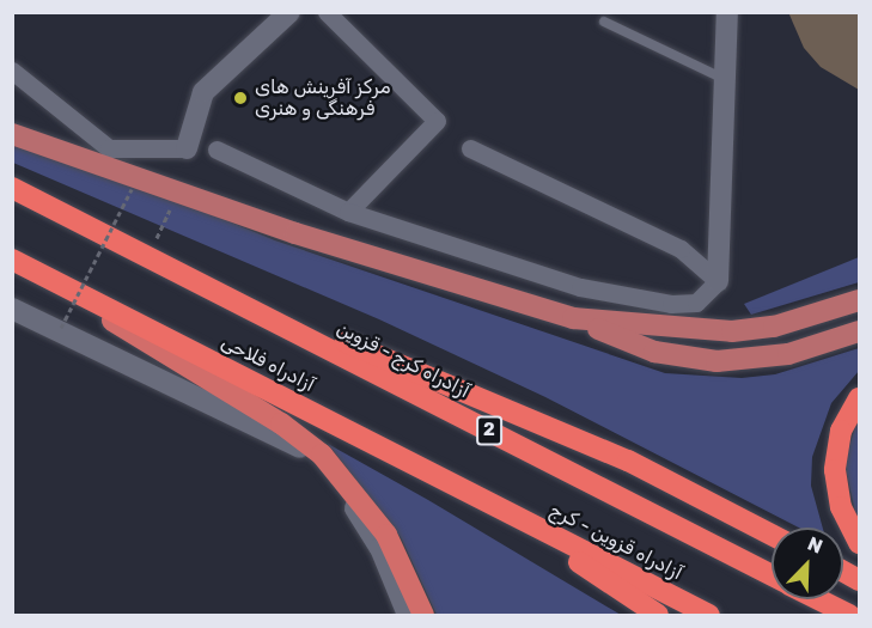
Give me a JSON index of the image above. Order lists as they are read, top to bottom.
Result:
{
  "streets": {
    "highway": [
      "آزادراه کرج - قزوین",
      "آزادراه فلاحی",
      "2",
      "آزادراه قزوین - کرج"
    ]
  },
  "crossings": [
    ["آزادراه کرج - قزوین", "2"],
    ["آزادراه فلاحی", "آزادراه قزوین - کرج"]
  ],
  "places": ["مرکز آفرینش های فرهنگی و هنری"],
  "north": "top right"
}
